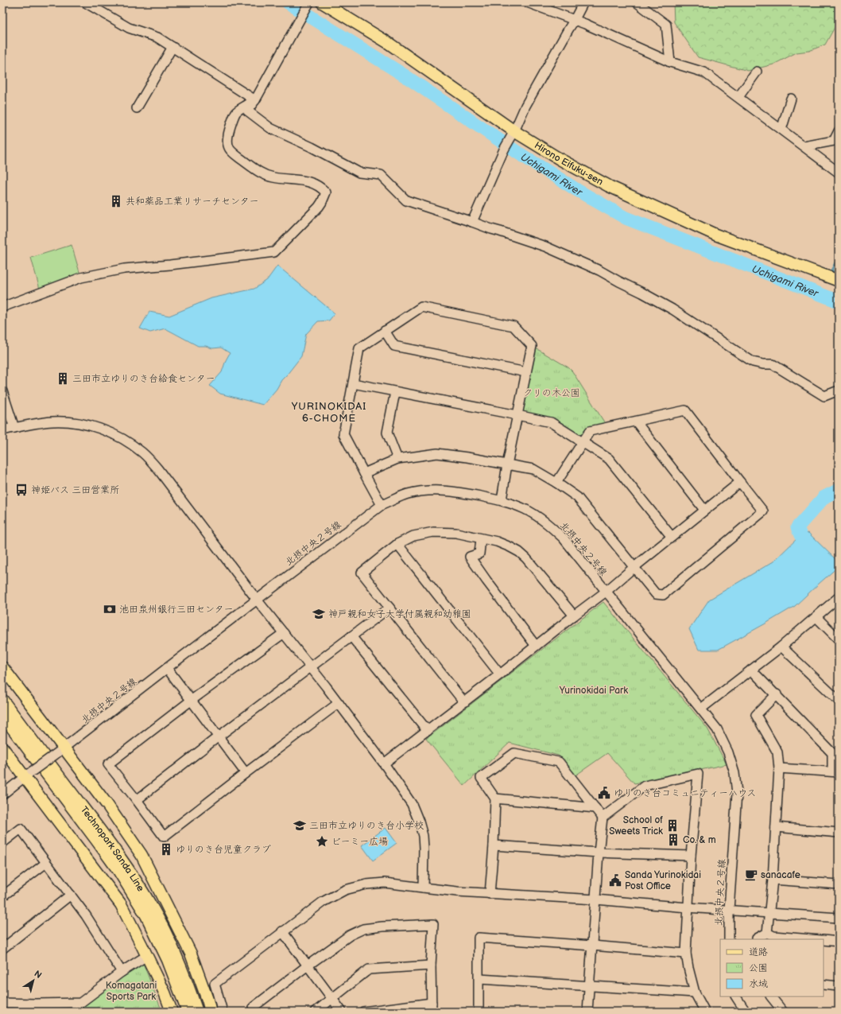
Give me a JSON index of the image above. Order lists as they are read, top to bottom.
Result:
{
  "streets": {
    "main road": ["Hirono Eifuku-sen", "Technopark Sanda Line"],
    "street": ["北摂中央２号線"]
  },
  "districts": ["YURINOKIDAI 6-CHOME"],
  "water": ["Uchigami River"],
  "parks": ["クリの木公園", "Yurinokidai Park", "Komagatani Sports Park"],
  "places": {
    "building": [
      "共和薬品工業リサーチセンター",
      "三田市立ゆりのき台給食センター",
      "School of Sweets Trick",
      "Co. & m",
      "ゆりのき台児童クラブ"
    ],
    "bus stop": ["神姫バス 三田営業所"],
    "bank": ["池田泉州銀行三田センター"],
    "school or university": ["神戸親和女子大学付属親和幼稚園", "三田市立ゆりのき台小学校"],
    "public building": ["ゆりのき台コミュニティーハウス", "Sanda Yurinokidai Post Office"],
    "place": ["ビーミー広場"],
    "cafe": ["sanacafe"]
  },
  "legend": ["道路", "公園", "水域"],
  "north": "top right"
}
